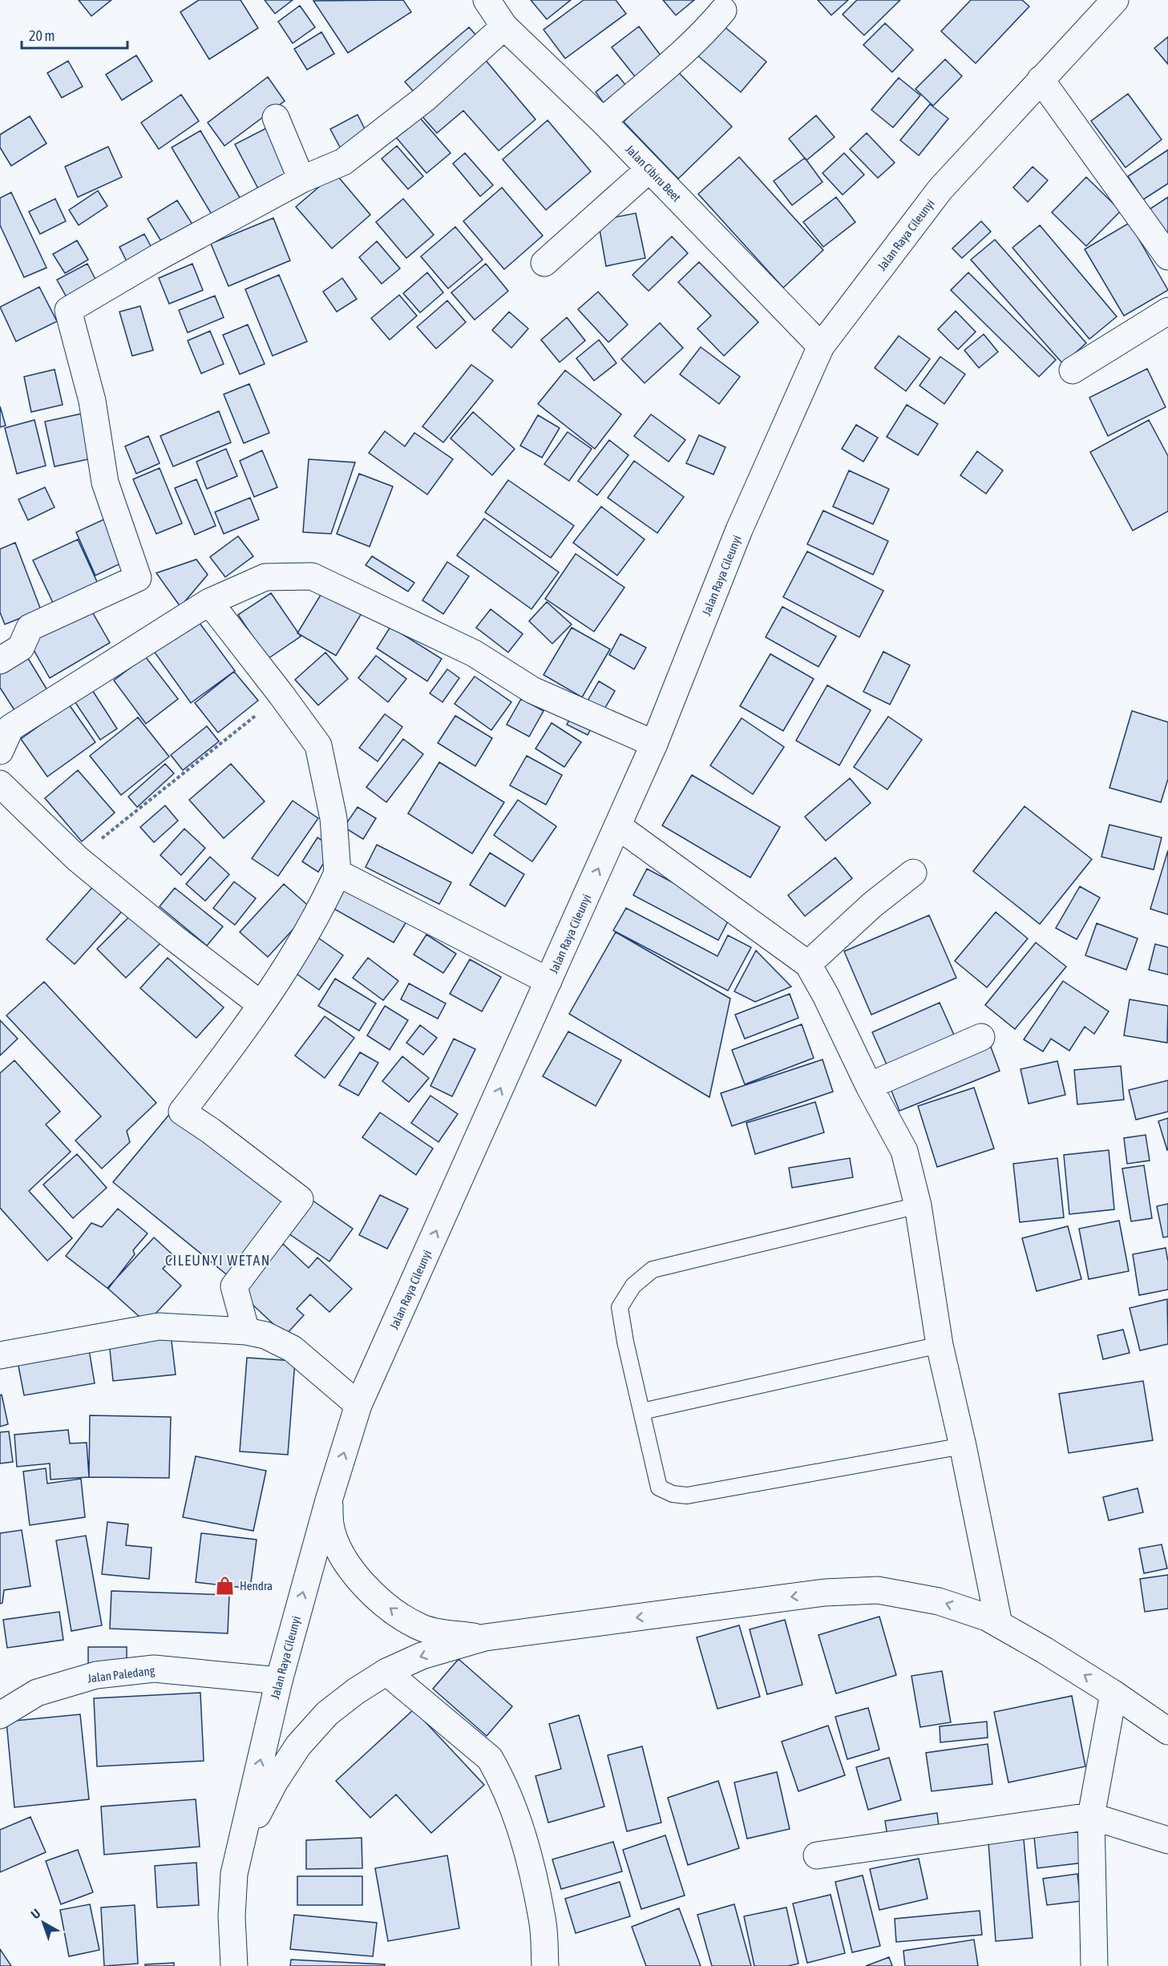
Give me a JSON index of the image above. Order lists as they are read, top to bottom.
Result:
{
  "streets": {
    "main road": ["Jalan Cibiru Beet", "Jalan Raya Cileunyi", "Jalan Paledang"]
  },
  "crossings": [
    ["Jalan Cibiru Beet", "Jalan Raya Cileunyi"],
    ["Jalan Raya Cileunyi", "Jalan Paledang"]
  ],
  "one_way": ["Jalan Raya Cileunyi"],
  "districts": ["CILEUNYI WETAN"],
  "places": {
    "shop": ["Hendra"]
  },
  "scale_bar": "20 m",
  "north": "top left"
}
